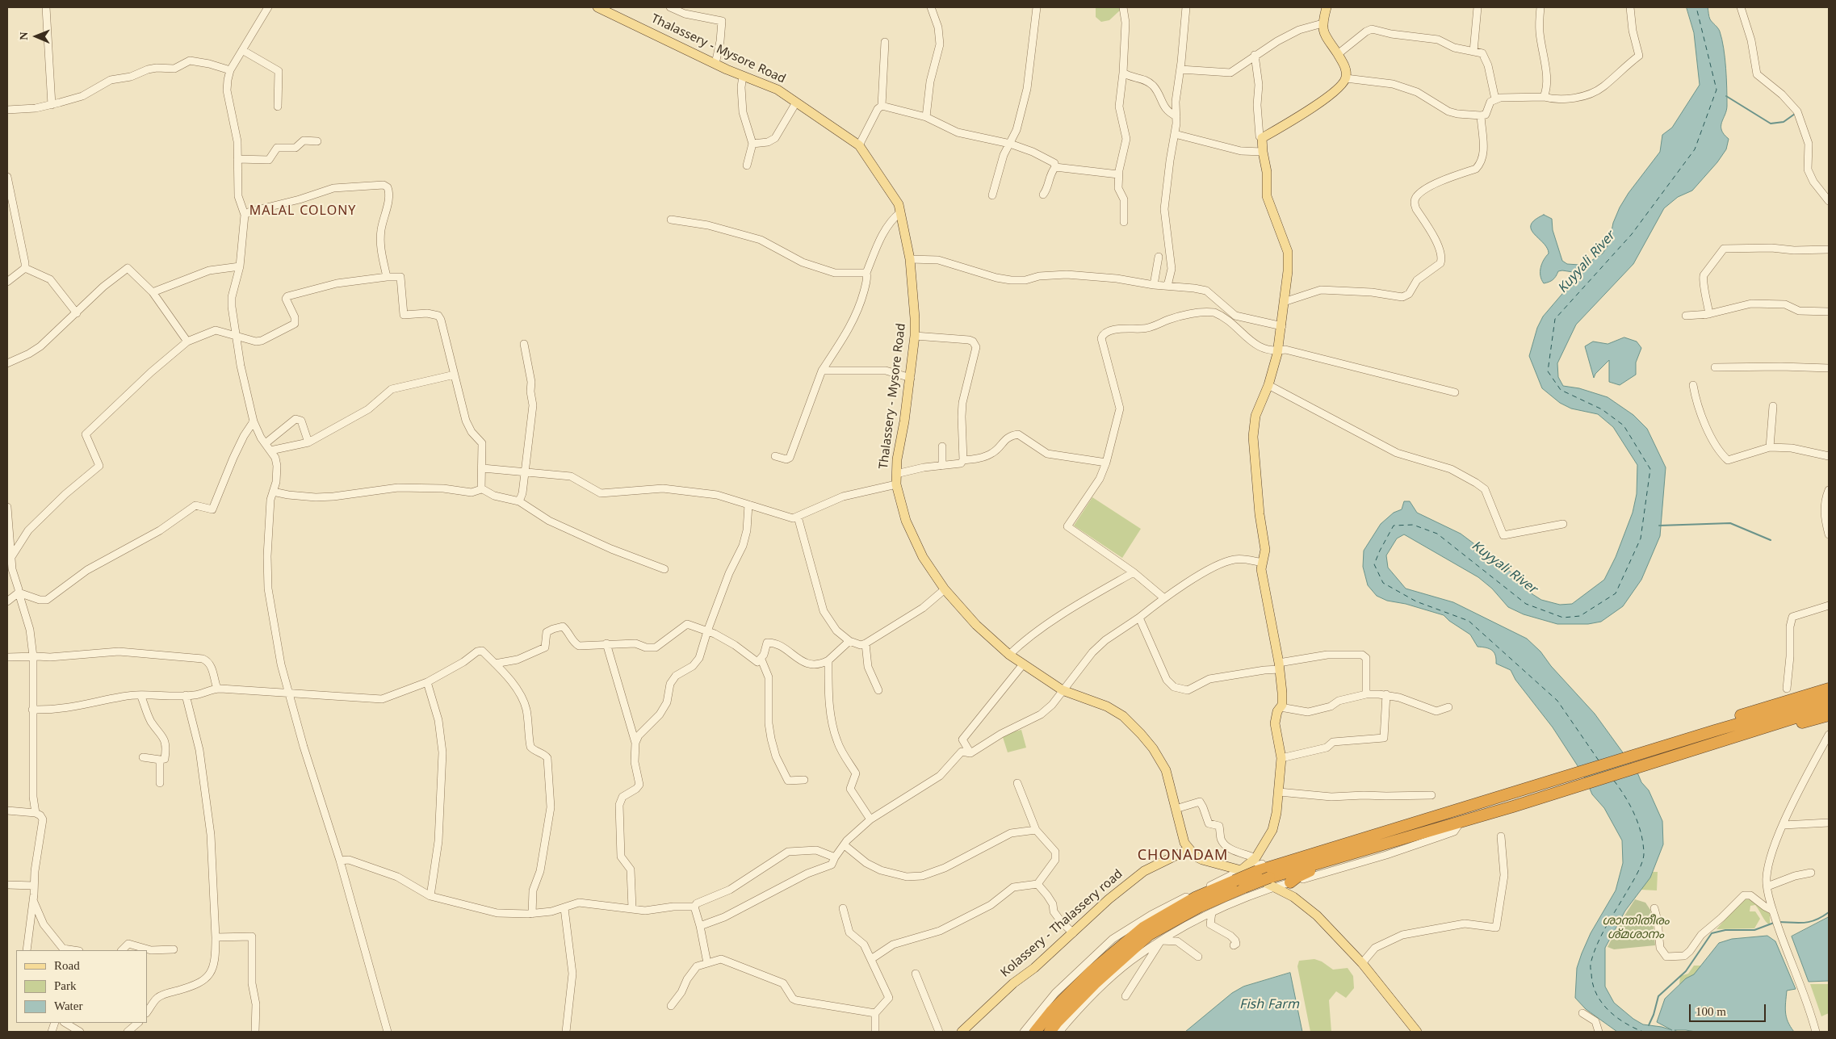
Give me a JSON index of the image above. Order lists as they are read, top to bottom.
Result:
{
  "streets": {
    "main road": ["Thalassery - Mysore Road", "Kolassery - Thalassery road"]
  },
  "crossings": [
    ["Thalassery - Mysore Road", "Kolassery - Thalassery road"]
  ],
  "districts": ["MALAL COLONY", "CHONADAM"],
  "water": ["Kuyyali River", "Fish Farm"],
  "parks": ["ശാന്തിതീരം ശ്മശാനം"],
  "legend": ["Road", "Park", "Water"],
  "scale_bar": "100 m",
  "north": "left"
}
